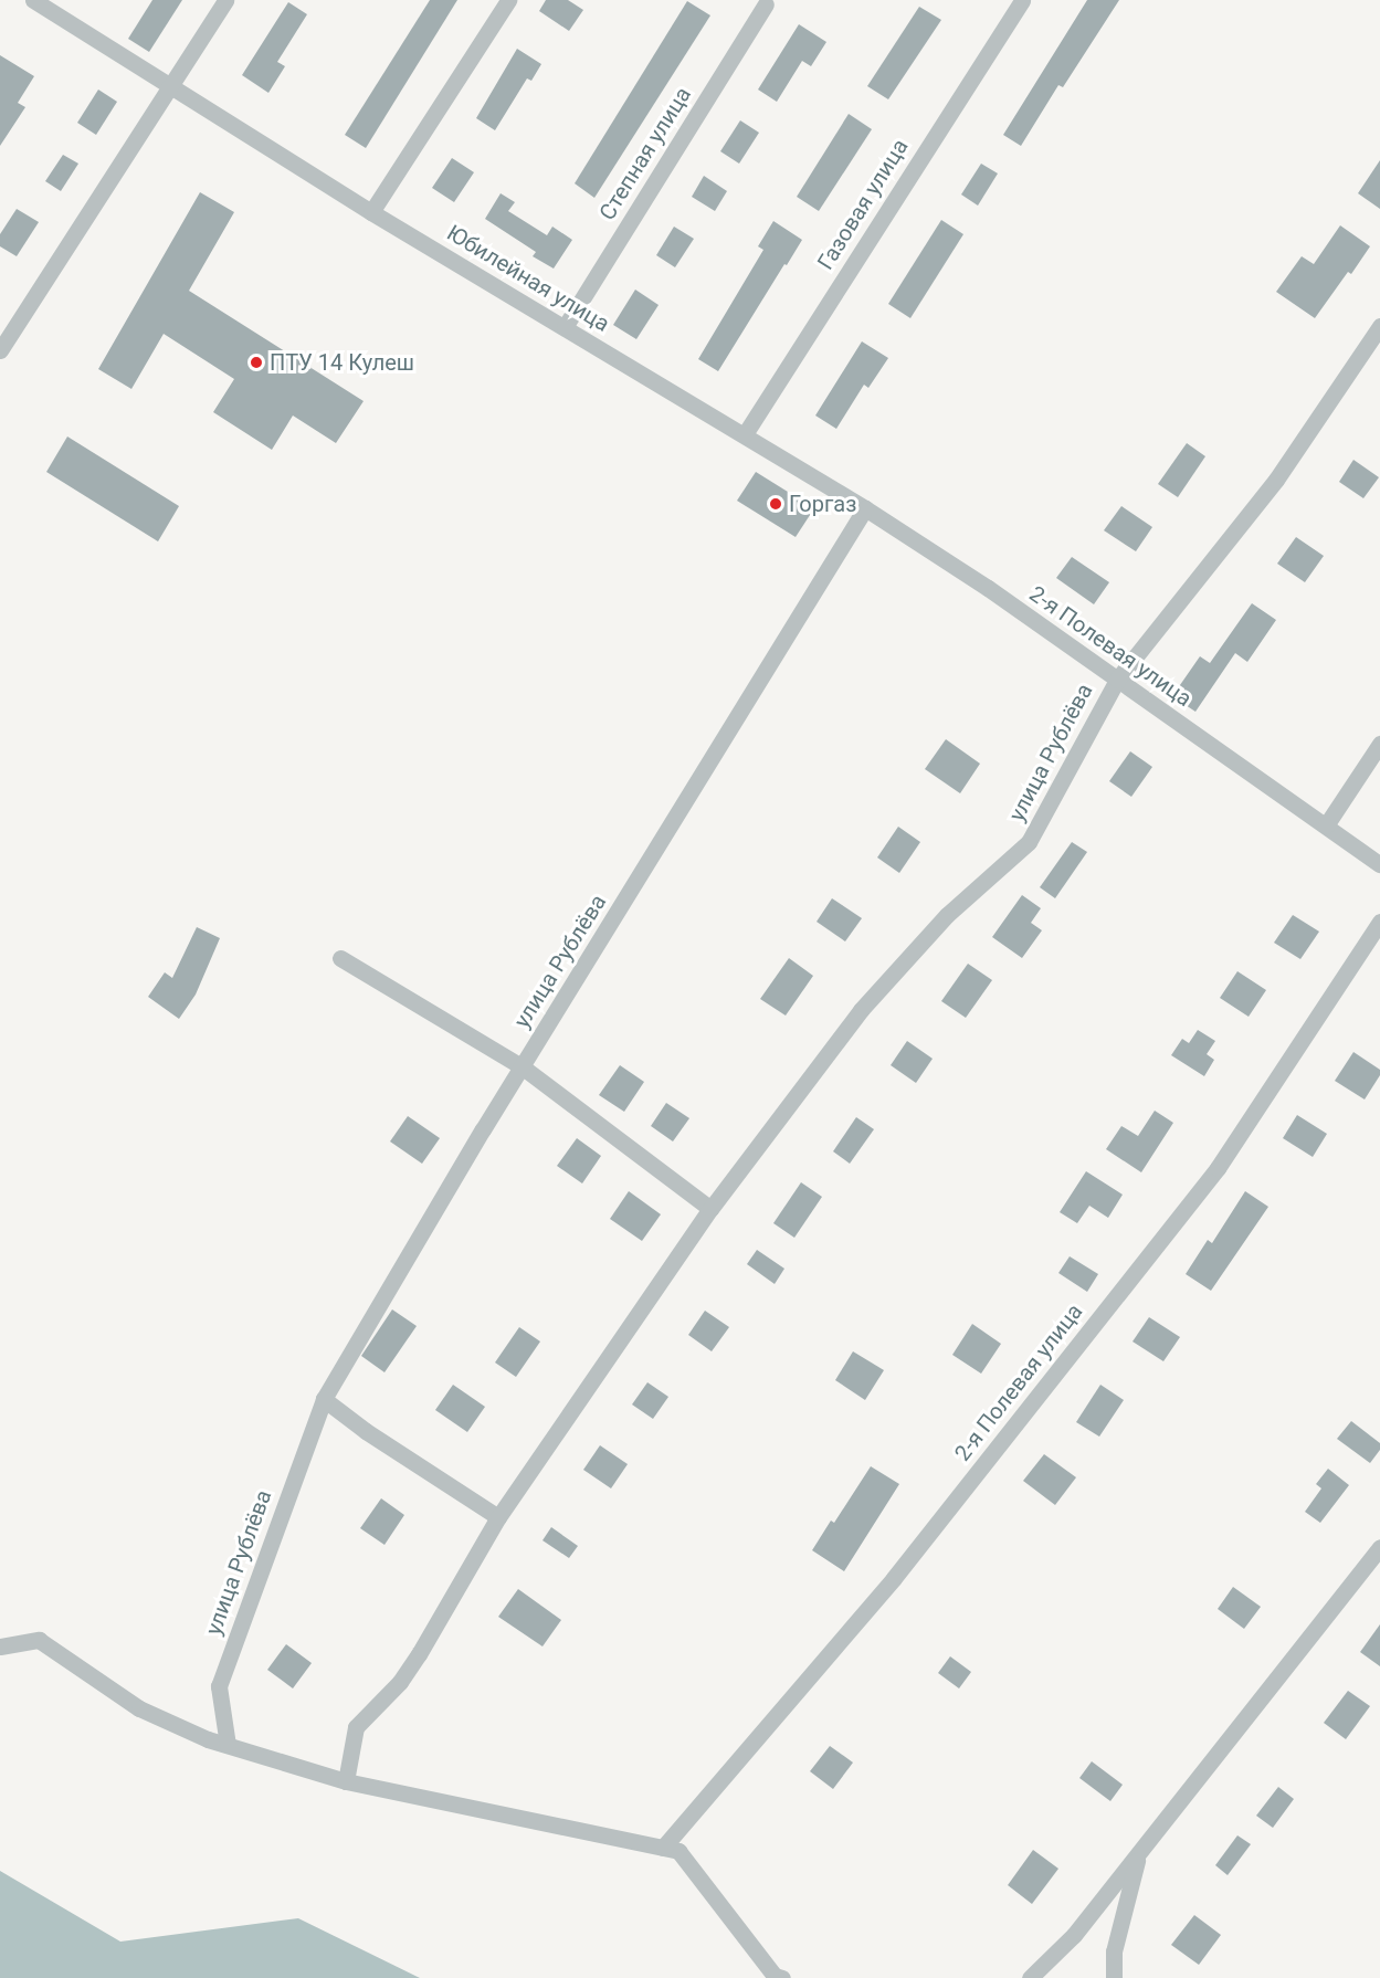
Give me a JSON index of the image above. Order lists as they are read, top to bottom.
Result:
{
  "streets": {
    "street": [
      "Степная улица",
      "Газовая улица",
      "Юбилейная улица",
      "2-я Полевая улица",
      "улица Рублёва"
    ]
  },
  "crossings": [
    ["Степная улица", "Юбилейная улица"],
    ["Газовая улица", "Юбилейная улица"],
    ["Юбилейная улица", "2-я Полевая улица"],
    ["Юбилейная улица", "улица Рублёва"],
    ["2-я Полевая улица", "улица Рублёва"]
  ],
  "places": ["ПТУ 14 Кулеш", "Горгаз"]
}
